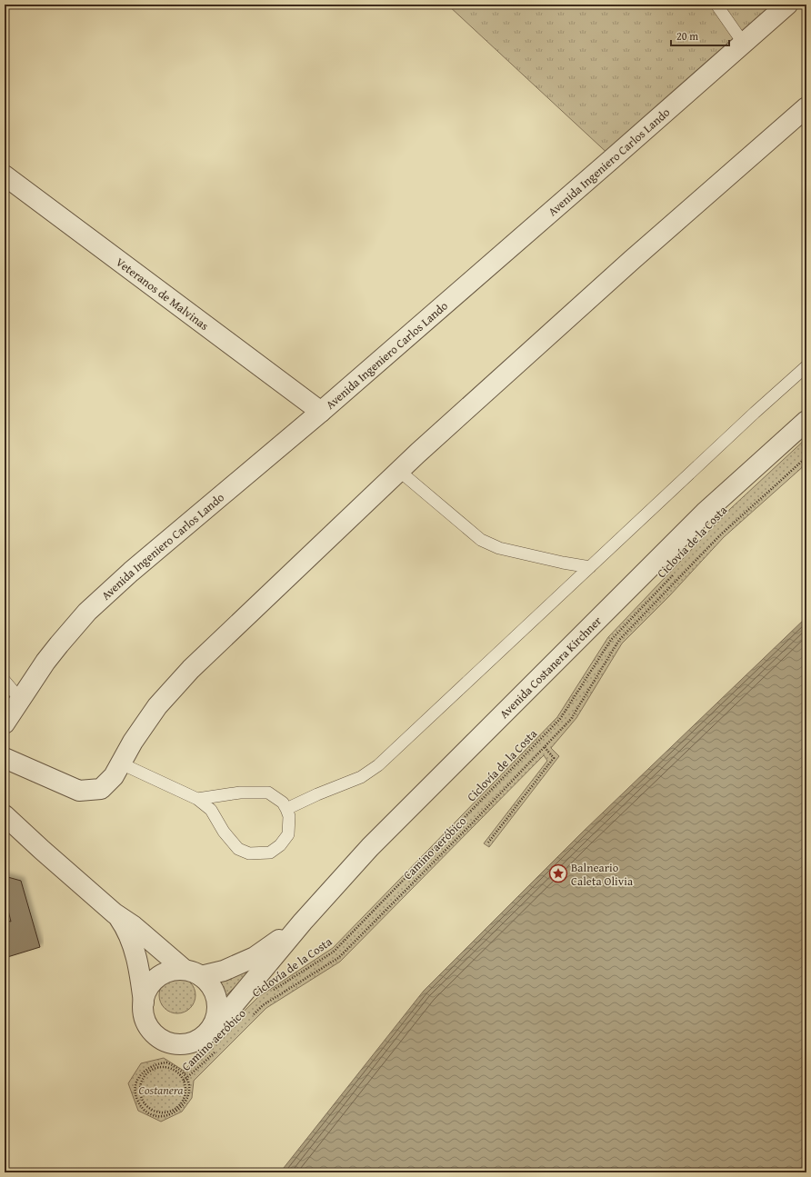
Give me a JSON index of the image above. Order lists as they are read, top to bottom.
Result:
{
  "streets": {
    "street": ["Avenida Ingeniero Carlos Lando", "Veteranos de Malvinas", "Avenida Costanera Kirchner"],
    "path": ["Ciclovía de la Costa", "Camino aeróbico"]
  },
  "crossings": [
    ["Avenida Ingeniero Carlos Lando", "Veteranos de Malvinas"]
  ],
  "parks": ["Costanera"],
  "places": {
    "place": ["Balneario Caleta Olivia"]
  },
  "scale_bar": "20 m"
}
